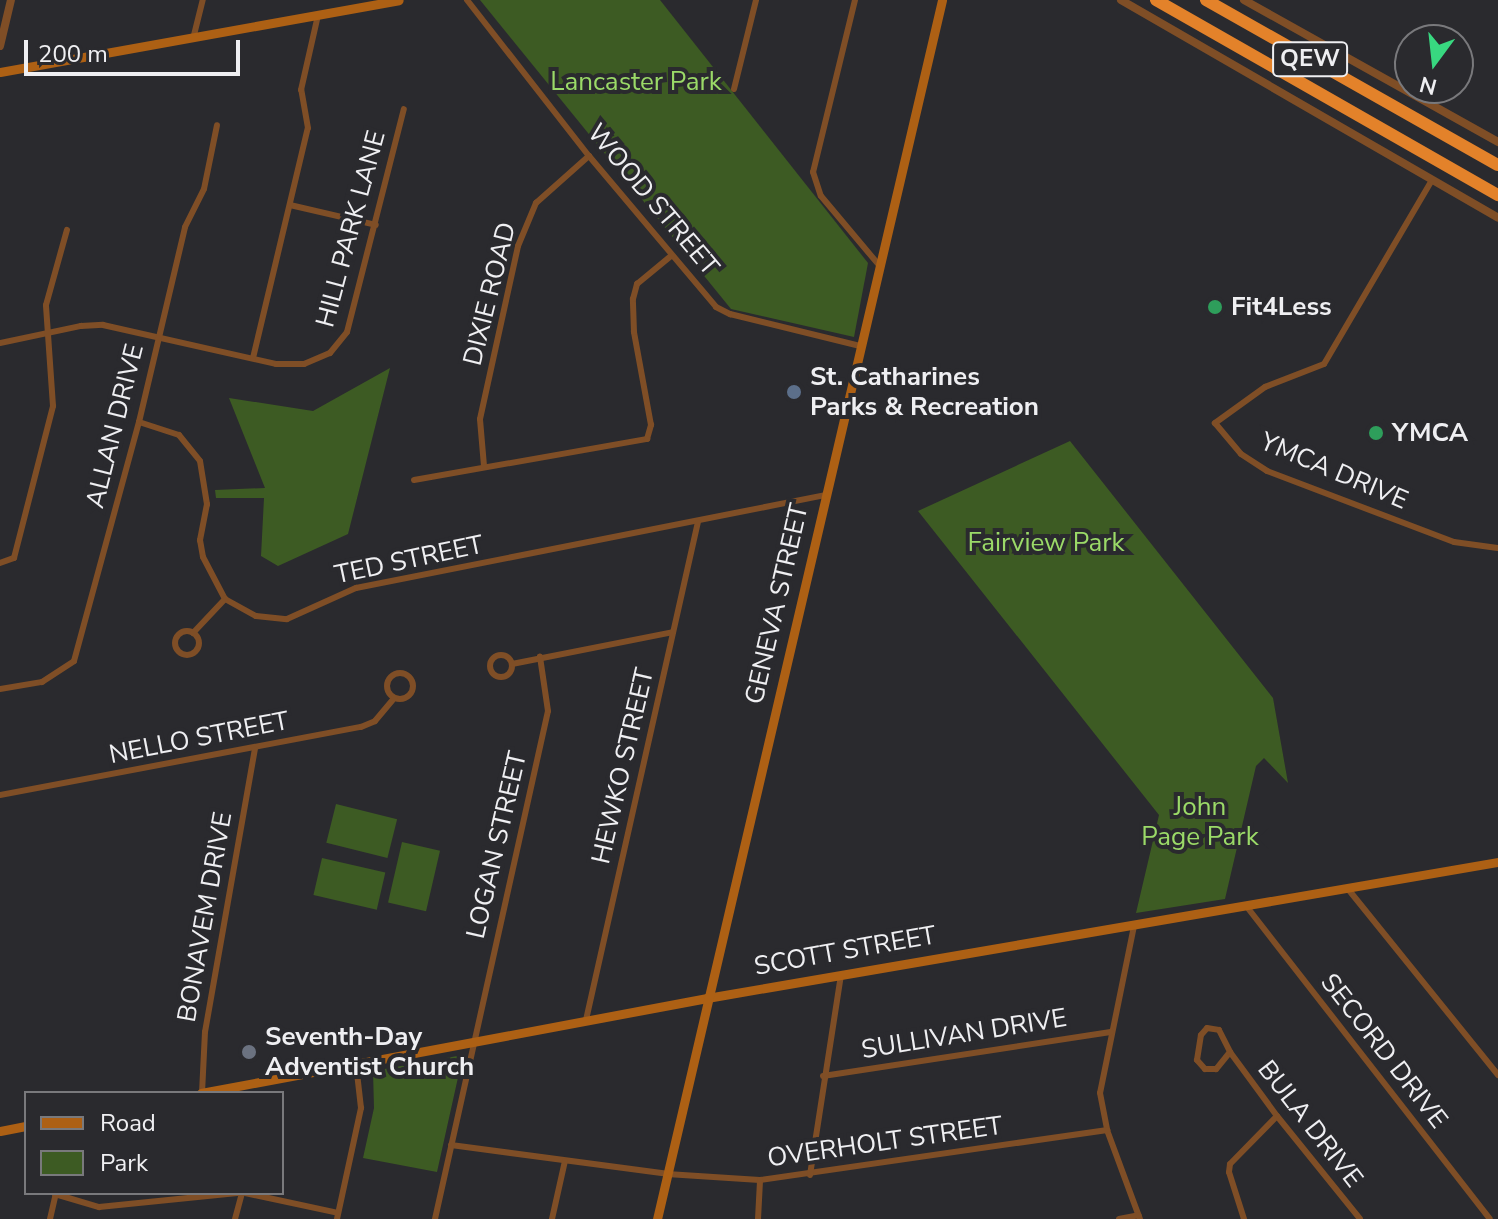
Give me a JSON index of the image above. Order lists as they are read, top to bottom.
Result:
{
  "streets": {
    "highway": ["QEW"],
    "main road": ["GENEVA STREET", "SCOTT STREET"],
    "street": [
      "WOOD STREET",
      "HILL PARK LANE",
      "DIXIE ROAD",
      "ALLAN DRIVE",
      "YMCA DRIVE",
      "TED STREET",
      "NELLO STREET",
      "HEWKO STREET",
      "LOGAN STREET",
      "BONAVEM DRIVE",
      "SULLIVAN DRIVE",
      "SECORD DRIVE",
      "BULA DRIVE",
      "OVERHOLT STREET"
    ]
  },
  "crossings": [
    ["WOOD STREET", "DIXIE ROAD"],
    ["WOOD STREET", "GENEVA STREET"],
    ["HILL PARK LANE", "ALLAN DRIVE"],
    ["TED STREET", "GENEVA STREET"],
    ["TED STREET", "HEWKO STREET"],
    ["GENEVA STREET", "SCOTT STREET"],
    ["GENEVA STREET", "OVERHOLT STREET"],
    ["NELLO STREET", "BONAVEM DRIVE"],
    ["HEWKO STREET", "SCOTT STREET"],
    ["LOGAN STREET", "SCOTT STREET"],
    ["LOGAN STREET", "OVERHOLT STREET"],
    ["SCOTT STREET", "SECORD DRIVE"]
  ],
  "parks": ["Lancaster Park", "Fairview Park", "John Page Park"],
  "places": [
    "Fit4Less",
    "St. Catharines Parks & Recreation",
    "YMCA",
    "Seventh-Day Adventist Church"
  ],
  "legend": ["Road", "Park"],
  "scale_bar": "200 m",
  "north": "bottom"
}
